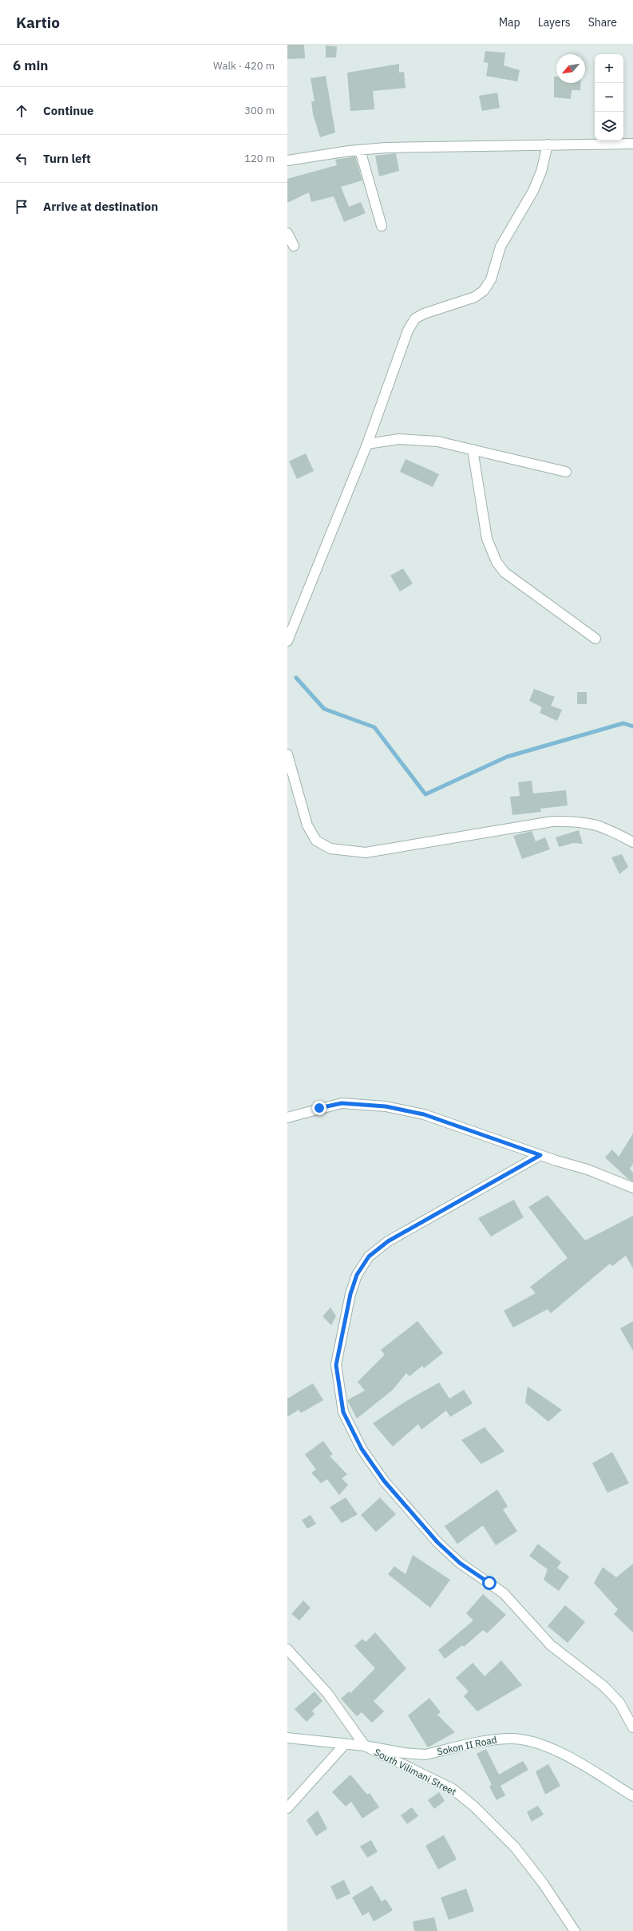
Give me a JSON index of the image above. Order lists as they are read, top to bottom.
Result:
{
  "streets": {
    "street": ["Sokon II Road", "South Vilimani Street"]
  },
  "crossings": [
    ["Sokon II Road", "South Vilimani Street"]
  ],
  "north": "bottom left",
  "page": {
    "header": "Kartio",
    "nav": ["Map", "Layers", "Share"],
    "heading": ["6 min", "Walk · 420 m"],
    "map_buttons": ["+", "−"],
    "list": [
      ["Continue", "300 m"],
      ["Turn left", "120 m"],
      "Arrive at destination"
    ]
  }
}
